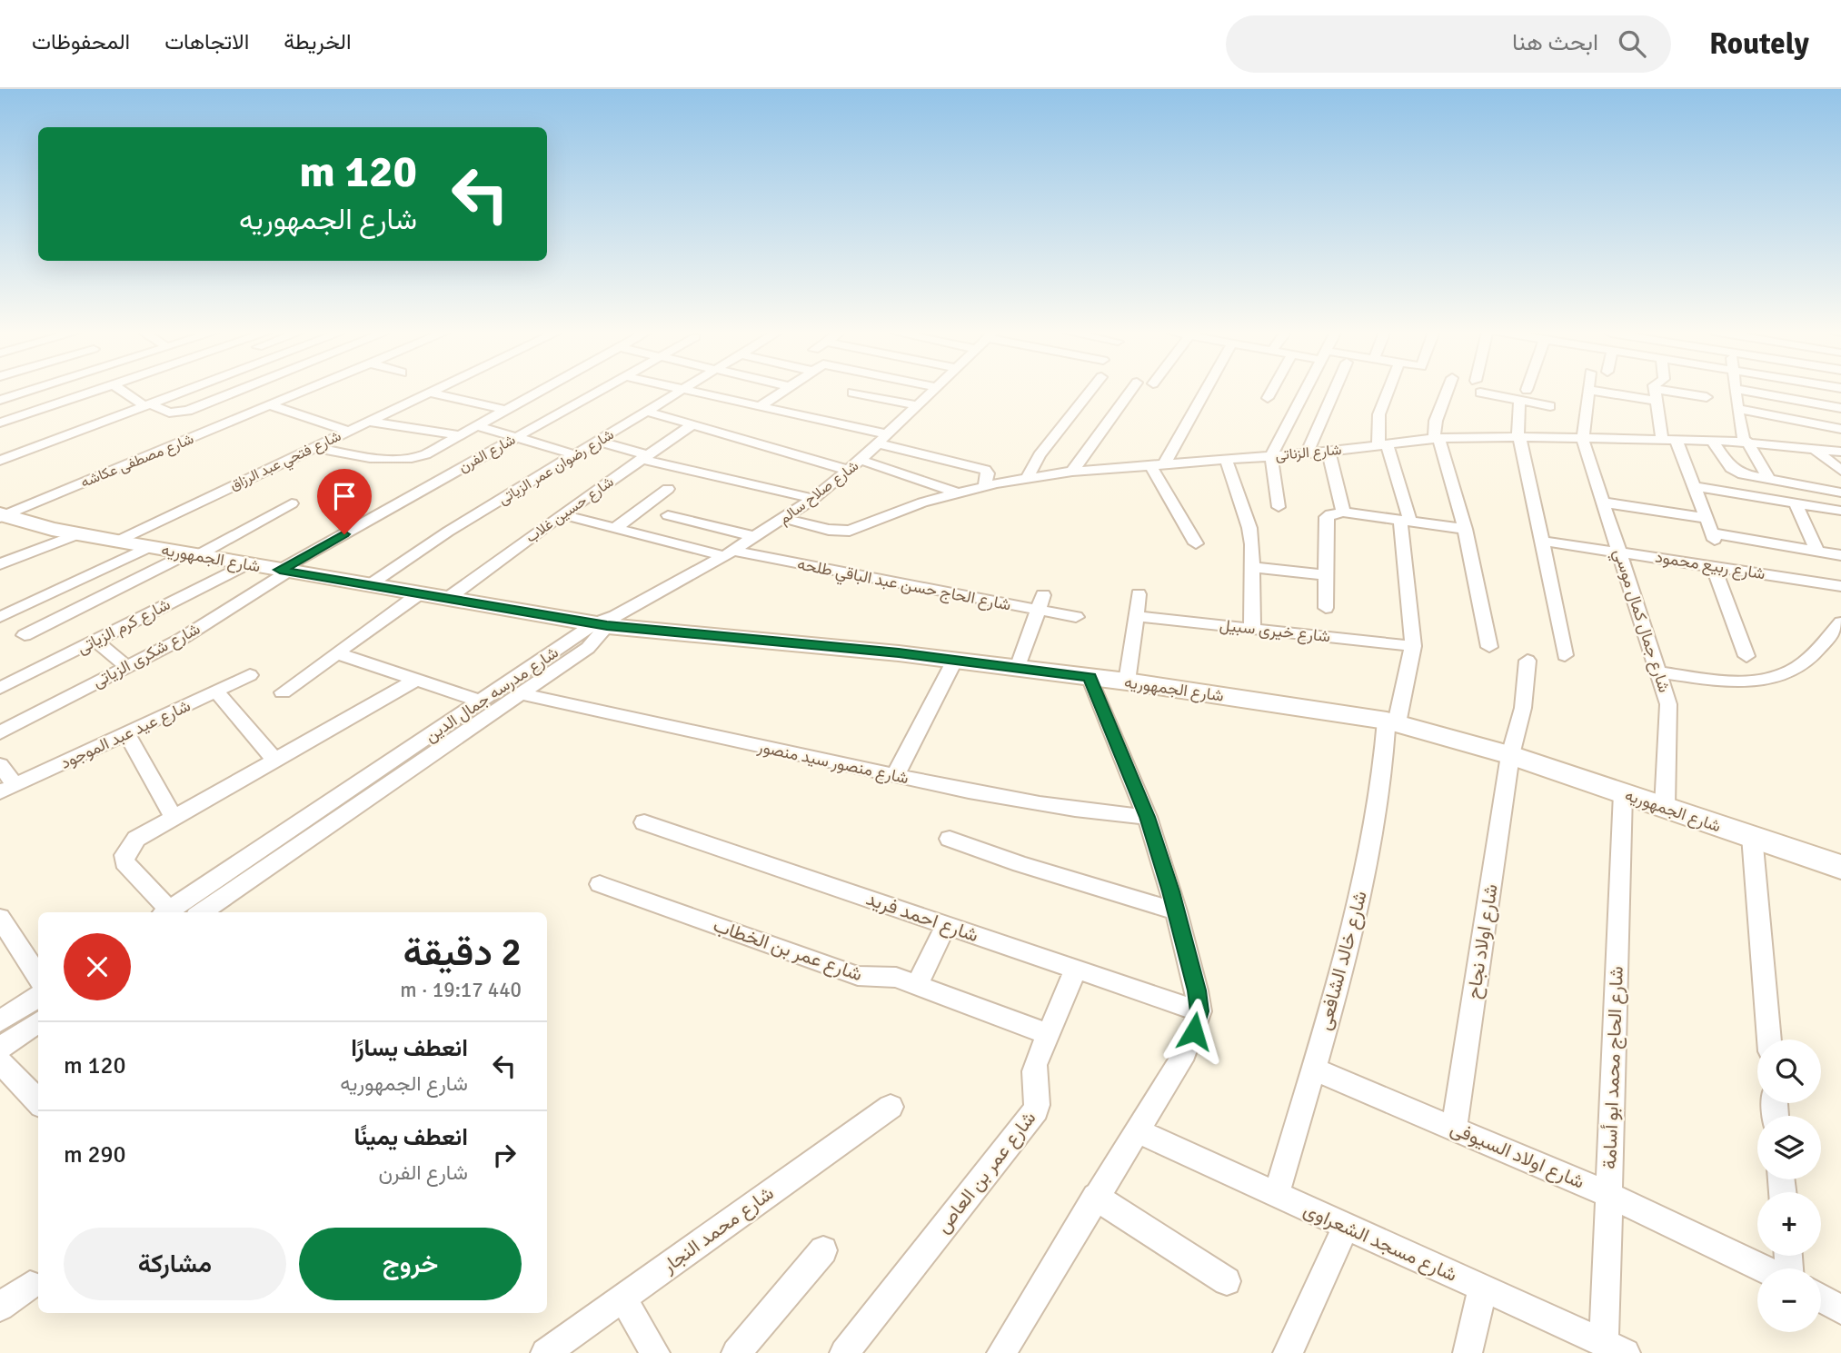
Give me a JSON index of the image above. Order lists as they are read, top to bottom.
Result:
{
  "streets": {
    "main road": ["شارع الجمهوريه"],
    "street": [
      "شارع الزناتى",
      "شارع الفرن",
      "شارع مصطفى عكاشه",
      "شارع فتحي عبد الرزاق",
      "شارع رضوان عمر الزياتى",
      "شارع صلاح سالم",
      "شارع حسين غلاب",
      "شارع ربيع محمود",
      "شارع الحاج حسن عبد الباقي طلحه",
      "شارع جمال كمال موسي",
      "شارع كرم الزياتى",
      "شارع خيرى سبيل",
      "شارع شكرى الزياتى",
      "شارع مدرسه جمال الدين",
      "شارع عيد عبد الموجود",
      "شارع منصور سيد منصور",
      "شارع احمد فريد",
      "شارع اولاد نجاح",
      "شارع عمر بن الخطاب",
      "شارع خالد الشافعى",
      "شارع الحاج محمد ابو أسامة",
      "شارع اولاد السيوفى",
      "شارع عمر بن العاص",
      "شارع محمد النجار",
      "شارع مسجد الشعراوى"
    ]
  },
  "crossings": [
    ["شارع الزناتى", "شارع صلاح سالم"],
    ["شارع الزناتى", "شارع جمال كمال موسي"],
    ["شارع الزناتى", "شارع خالد الشافعى"],
    ["شارع الفرن", "شارع الجمهوريه"],
    ["شارع الفرن", "شارع شكرى الزياتى"],
    ["شارع مصطفى عكاشه", "شارع الجمهوريه"],
    ["شارع فتحي عبد الرزاق", "شارع الجمهوريه"],
    ["شارع رضوان عمر الزياتى", "شارع الجمهوريه"],
    ["شارع صلاح سالم", "شارع الجمهوريه"],
    ["شارع صلاح سالم", "شارع الحاج حسن عبد الباقي طلحه"],
    ["شارع صلاح سالم", "شارع مدرسه جمال الدين"],
    ["شارع حسين غلاب", "شارع الجمهوريه"],
    ["شارع الجمهوريه", "شارع جمال كمال موسي"],
    ["شارع الجمهوريه", "شارع كرم الزياتى"],
    ["شارع الجمهوريه", "شارع شكرى الزياتى"],
    ["شارع الجمهوريه", "شارع مدرسه جمال الدين"],
    ["شارع الجمهوريه", "شارع اولاد نجاح"],
    ["شارع الجمهوريه", "شارع خالد الشافعى"],
    ["شارع الجمهوريه", "شارع الحاج محمد ابو أسامة"],
    ["شارع ربيع محمود", "شارع جمال كمال موسي"],
    ["شارع خيرى سبيل", "شارع خالد الشافعى"],
    ["شارع مدرسه جمال الدين", "شارع منصور سيد منصور"],
    ["شارع احمد فريد", "شارع عمر بن العاص"],
    ["شارع اولاد نجاح", "شارع اولاد السيوفى"],
    ["شارع عمر بن الخطاب", "شارع عمر بن العاص"],
    ["شارع خالد الشافعى", "شارع اولاد السيوفى"],
    ["شارع خالد الشافعى", "شارع مسجد الشعراوى"],
    ["شارع الحاج محمد ابو أسامة", "شارع اولاد السيوفى"],
    ["شارع الحاج محمد ابو أسامة", "شارع مسجد الشعراوى"]
  ],
  "page": {
    "header": "Routely",
    "search": "ابحث هنا",
    "nav": ["الخريطة", "الاتجاهات", "المحفوظات"],
    "turn": ["120 m", "شارع الجمهوريه"],
    "heading": ["2 دقيقة", "440 m · 19:17"],
    "list": [
      {
        "name": "انعطف يسارًا",
        "note": "شارع الجمهوريه",
        "value": "120 m"
      },
      {
        "name": "انعطف يمينًا",
        "note": "شارع الفرن",
        "value": "290 m"
      }
    ],
    "map_buttons": ["+", "−"],
    "buttons": ["خروج", "مشاركة"]
  }
}
